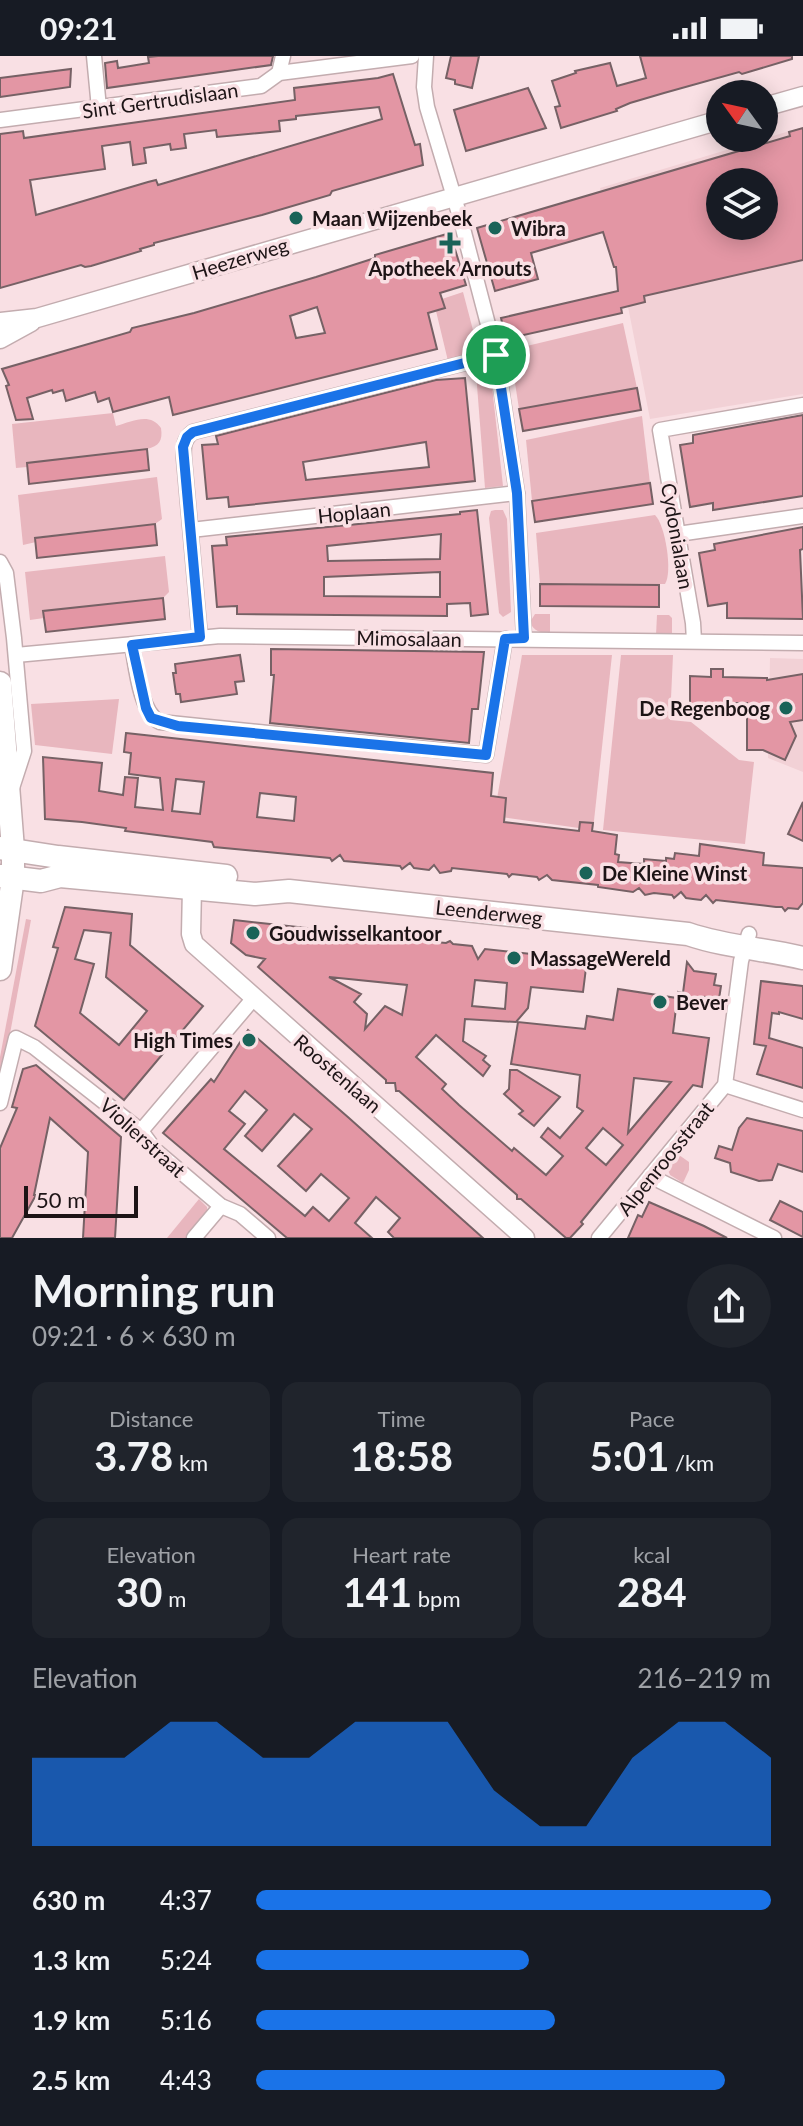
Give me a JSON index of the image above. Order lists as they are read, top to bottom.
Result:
{
  "streets": {
    "main road": ["Leenderweg"],
    "street": [
      "Sint Gertrudislaan",
      "Heezerweg",
      "Hoplaan",
      "Cydonialaan",
      "Mimosalaan",
      "Roostenlaan",
      "Violierstraat",
      "Alpenroosstraat"
    ]
  },
  "crossings": [
    ["Cydonialaan", "Mimosalaan"],
    ["Leenderweg", "Roostenlaan"],
    ["Leenderweg", "Alpenroosstraat"]
  ],
  "places": {
    "other": [
      "Maan Wijzenbeek",
      "Wibra",
      "De Regenboog",
      "De Kleine Winst",
      "Goudwisselkantoor",
      "MassageWereld",
      "Bever",
      "High Times"
    ],
    "health": ["Apotheek Arnouts"]
  },
  "scale_bar": "50 m",
  "north": "top left",
  "page": {
    "status": "09:21",
    "scale": "50 m",
    "heading": ["Morning run", "09:21 · 6 × 630 m"],
    "stats": [
      ["Distance", "3.78 km"],
      ["Time", "18:58"],
      ["Pace", "5:01 /km"],
      ["Elevation", "30 m"],
      ["Heart rate", "141 bpm"],
      ["kcal", "284"]
    ],
    "chart": ["Elevation", "216–219 m"],
    "list": [
      {
        "name": "630 m",
        "note": "4:37"
      },
      {
        "name": "1.3 km",
        "note": "5:24"
      },
      {
        "name": "1.9 km",
        "note": "5:16"
      },
      {
        "name": "2.5 km",
        "note": "4:43"
      }
    ]
  }
}
